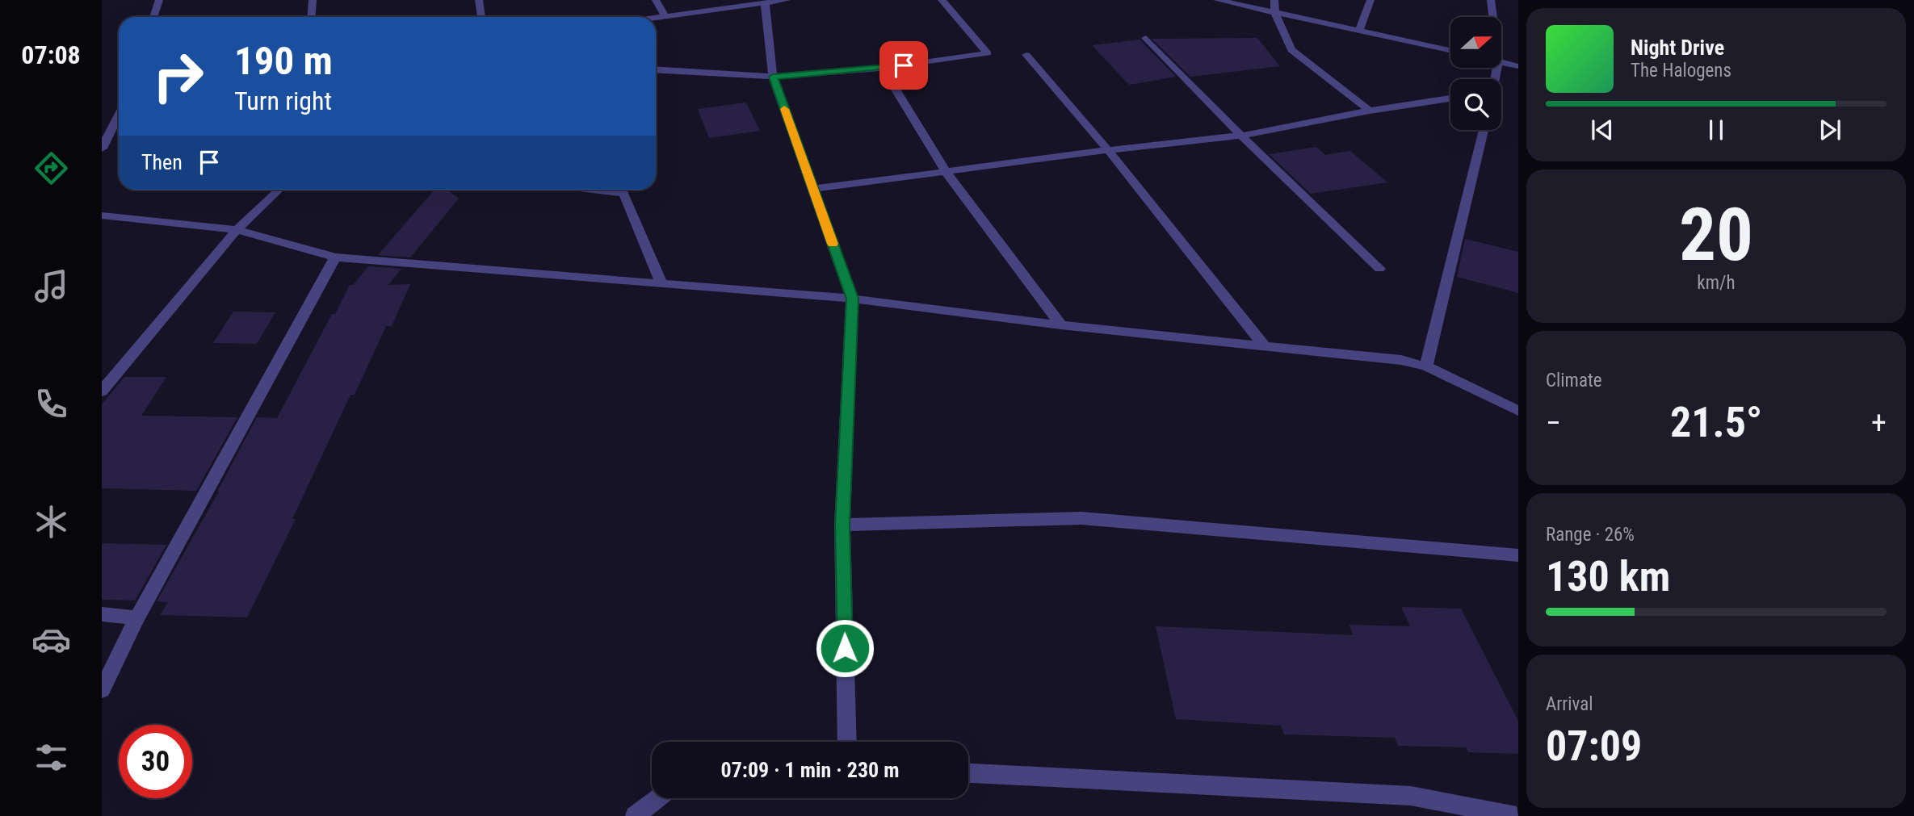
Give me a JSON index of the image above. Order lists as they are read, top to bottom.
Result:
{
  "north": "right",
  "page": {
    "tabs": "07:08",
    "turn": ["190 m", "Turn right"],
    "song": ["Night Drive", "The Halogens"],
    "then": "Then",
    "tile": [
      ["20", "km/h"],
      "Climate",
      ["Range · 26%", "130 km"],
      ["Arrival", "07:09"]
    ],
    "heat": ["−", "21.5°", "+"],
    "limit": "30",
    "trip": "07:09 · 1 min · 230 m"
  }
}
